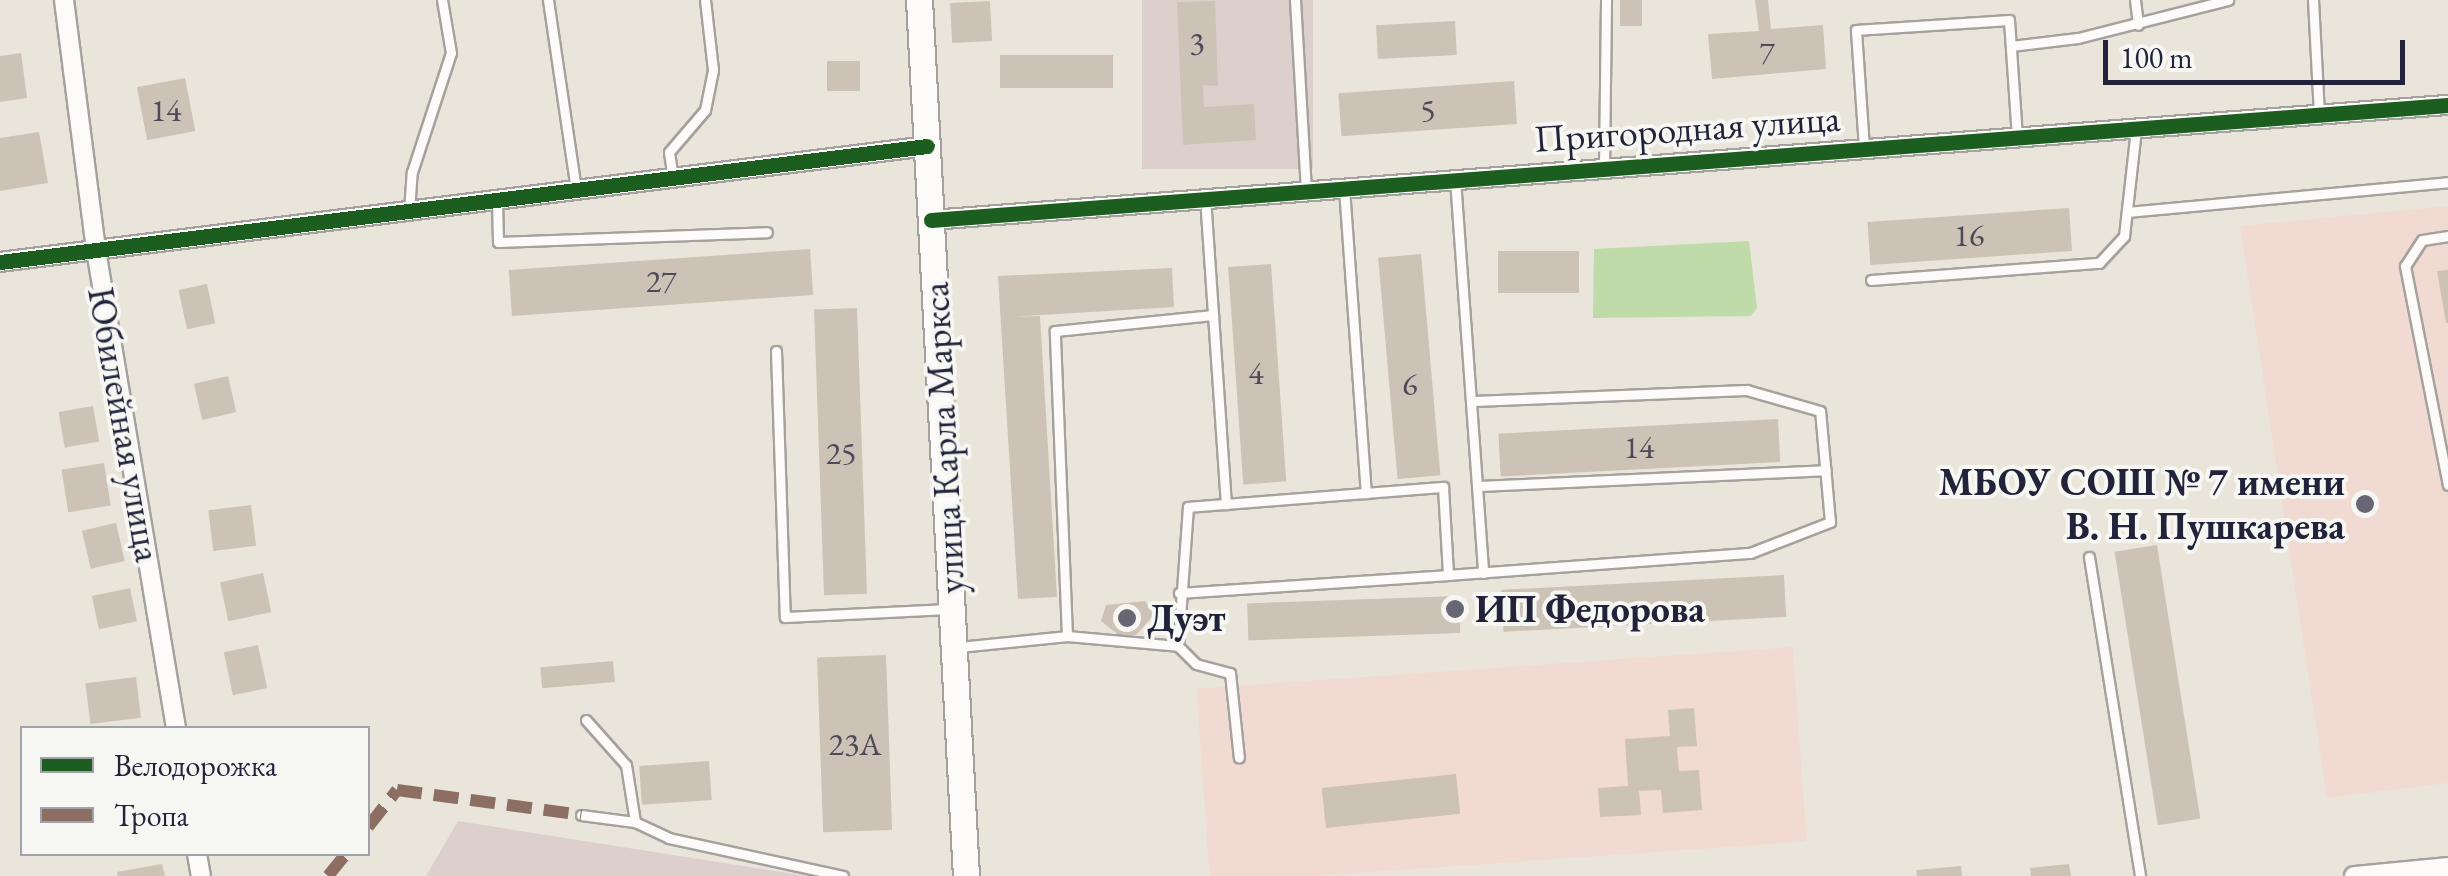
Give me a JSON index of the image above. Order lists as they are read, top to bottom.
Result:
{
  "streets": {
    "main road": ["улица Карла Маркса"],
    "street": ["Пригородная улица", "Юбилейная улица"]
  },
  "crossings": [
    ["Пригородная улица", "улица Карла Маркса"]
  ],
  "places": ["МБОУ СОШ № 7 имени В. Н. Пушкарева", "ИП Федорова", "Дуэт"],
  "house_numbers": [
    "3",
    "7",
    "14",
    "5",
    "16",
    "27",
    "4",
    "6",
    "14",
    "25",
    "23А"
  ],
  "legend": ["Велодорожка", "Тропа"],
  "scale_bar": "100 m"
}
